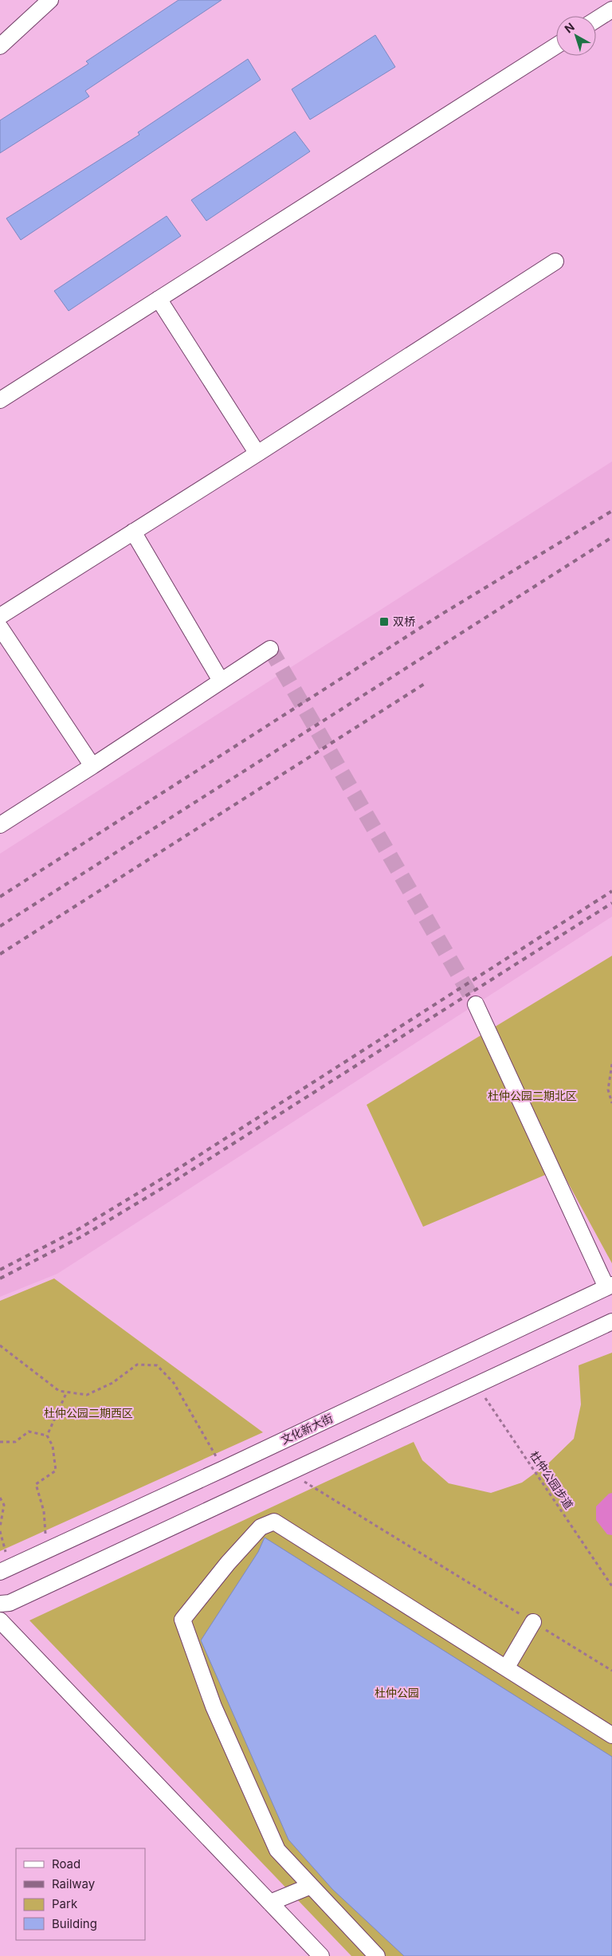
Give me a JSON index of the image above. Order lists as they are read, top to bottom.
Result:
{
  "streets": {
    "street": ["文化新大街"],
    "path": ["杜仲公园步道"]
  },
  "parks": ["杜仲公园二期北区", "杜仲公园二期西区", "杜仲公园"],
  "places": {
    "transit": ["双桥"]
  },
  "legend": [
    "Road",
    "Railway",
    "Park",
    "Building"
  ],
  "north": "top left"
}
